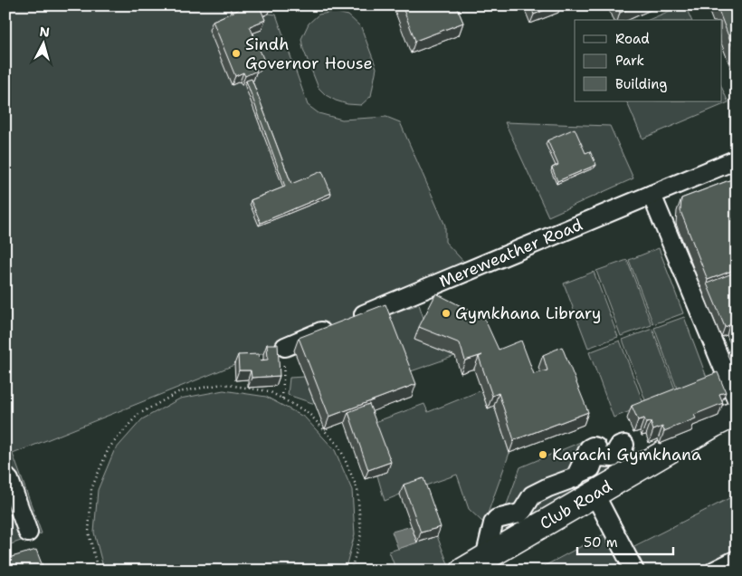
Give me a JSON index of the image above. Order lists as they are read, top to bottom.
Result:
{
  "streets": {
    "highway": ["Club Road"],
    "street": ["Mereweather Road"]
  },
  "places": ["Sindh Governor House", "Gymkhana Library", "Karachi Gymkhana"],
  "legend": ["Road", "Park", "Building"],
  "scale_bar": "50 m",
  "north": "top"
}
